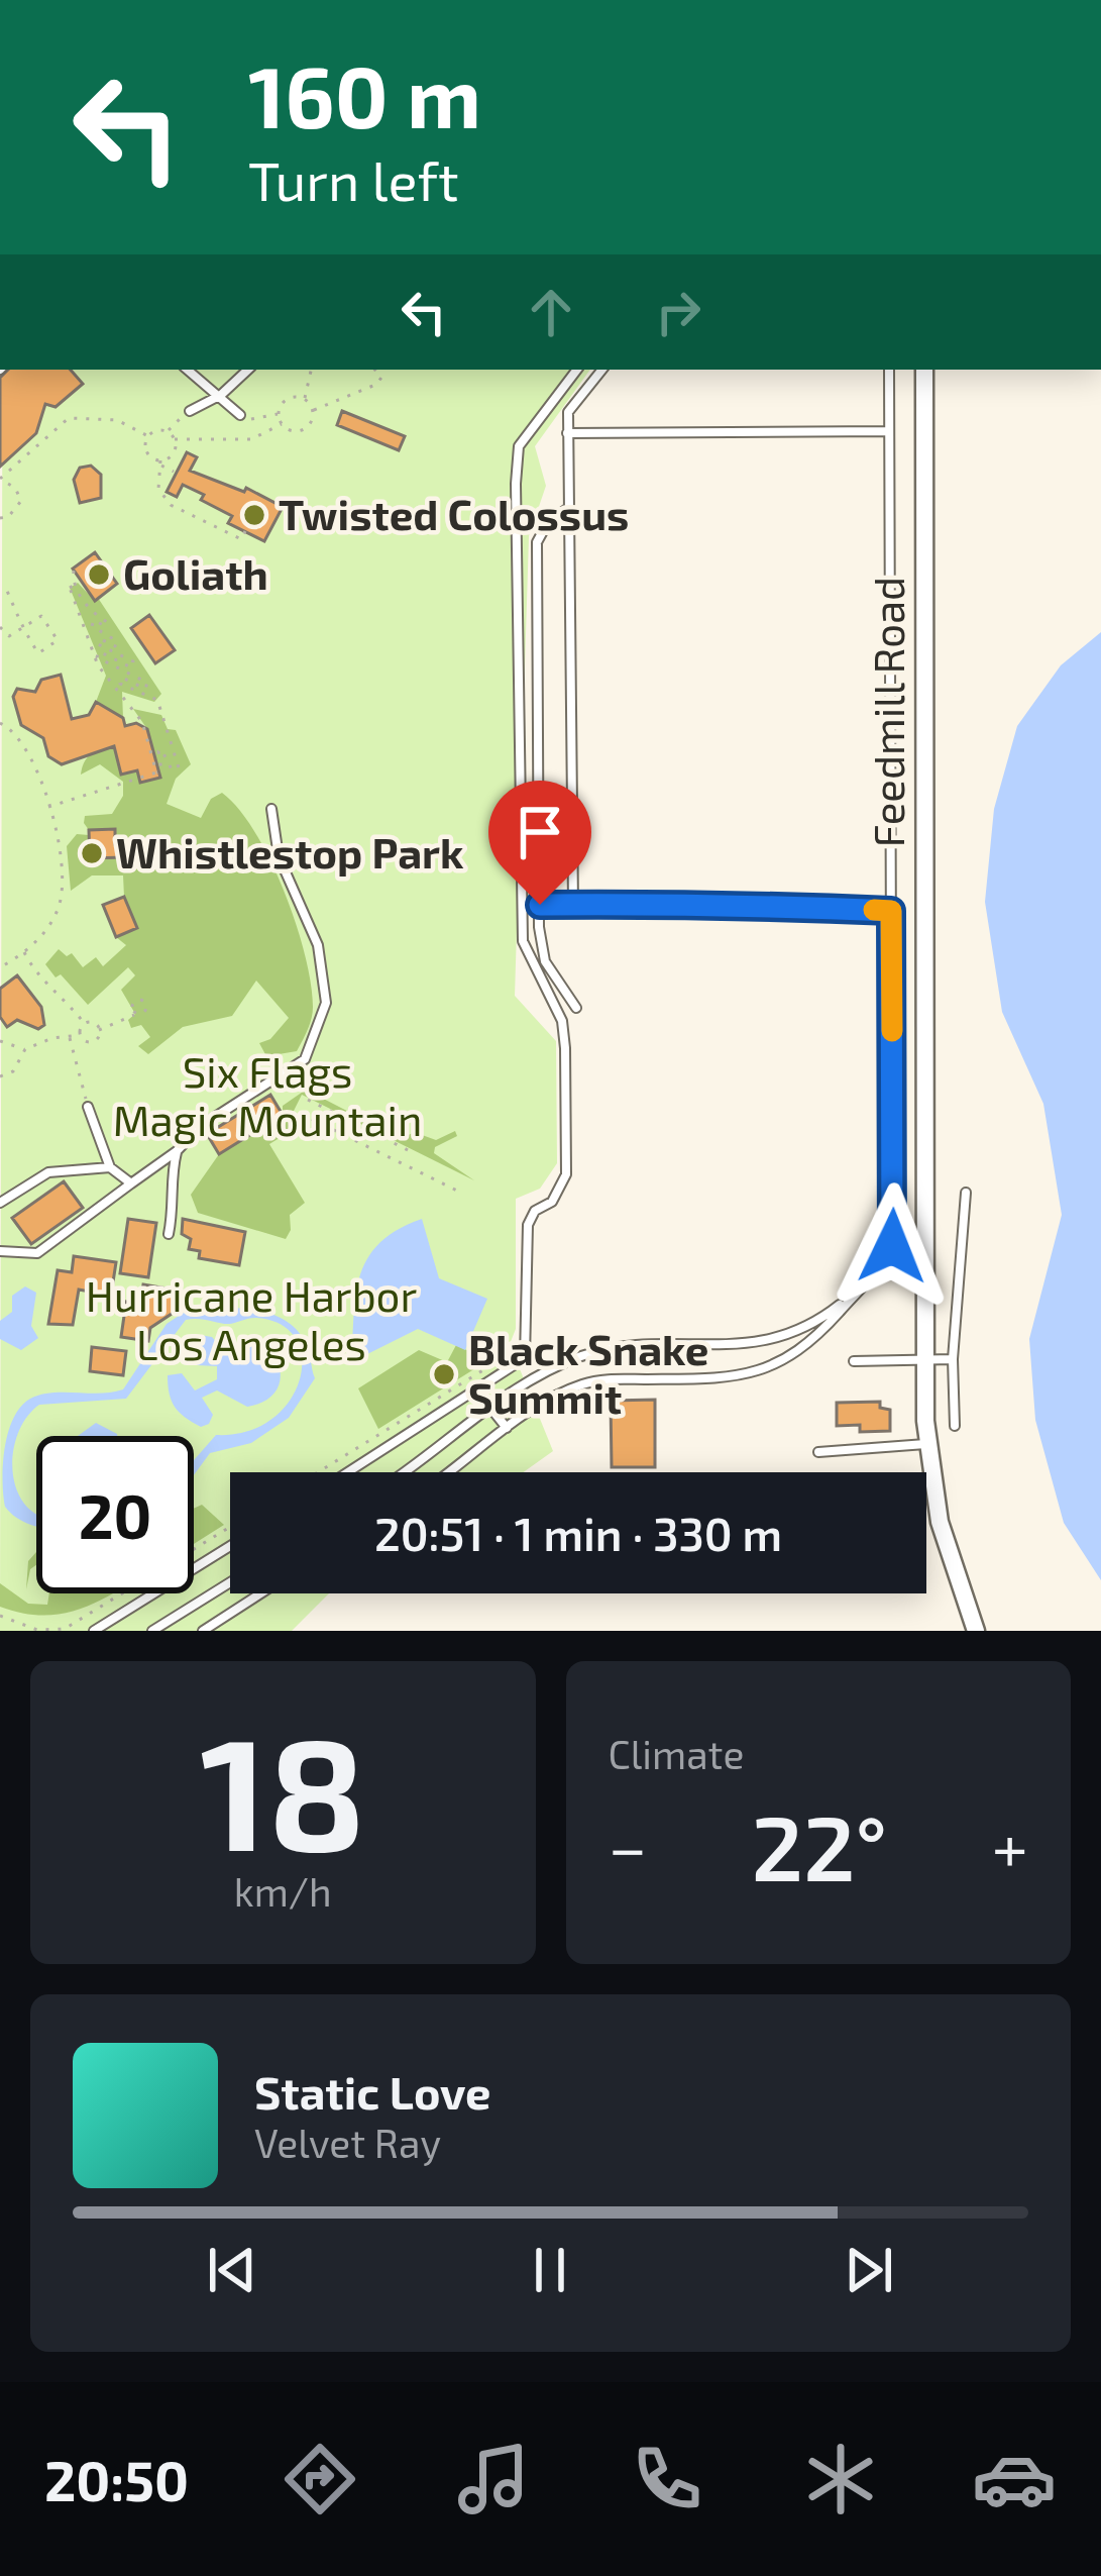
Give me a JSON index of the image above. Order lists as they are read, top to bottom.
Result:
{
  "streets": {
    "street": ["Feedmill Road"]
  },
  "parks": ["Six Flags Magic Mountain", "Hurricane Harbor Los Angeles"],
  "places": [
    "Twisted Colossus",
    "Goliath",
    "Whistlestop Park",
    "Black Snake Summit"
  ],
  "page": {
    "turn": ["160 m", "Turn left"],
    "limit": "20",
    "trip": "20:51 · 1 min · 330 m",
    "tile": [
      ["18", "km/h"],
      "Climate"
    ],
    "heat": ["−", "22°", "+"],
    "song": ["Static Love", "Velvet Ray"],
    "tabs": "20:50"
  }
}
